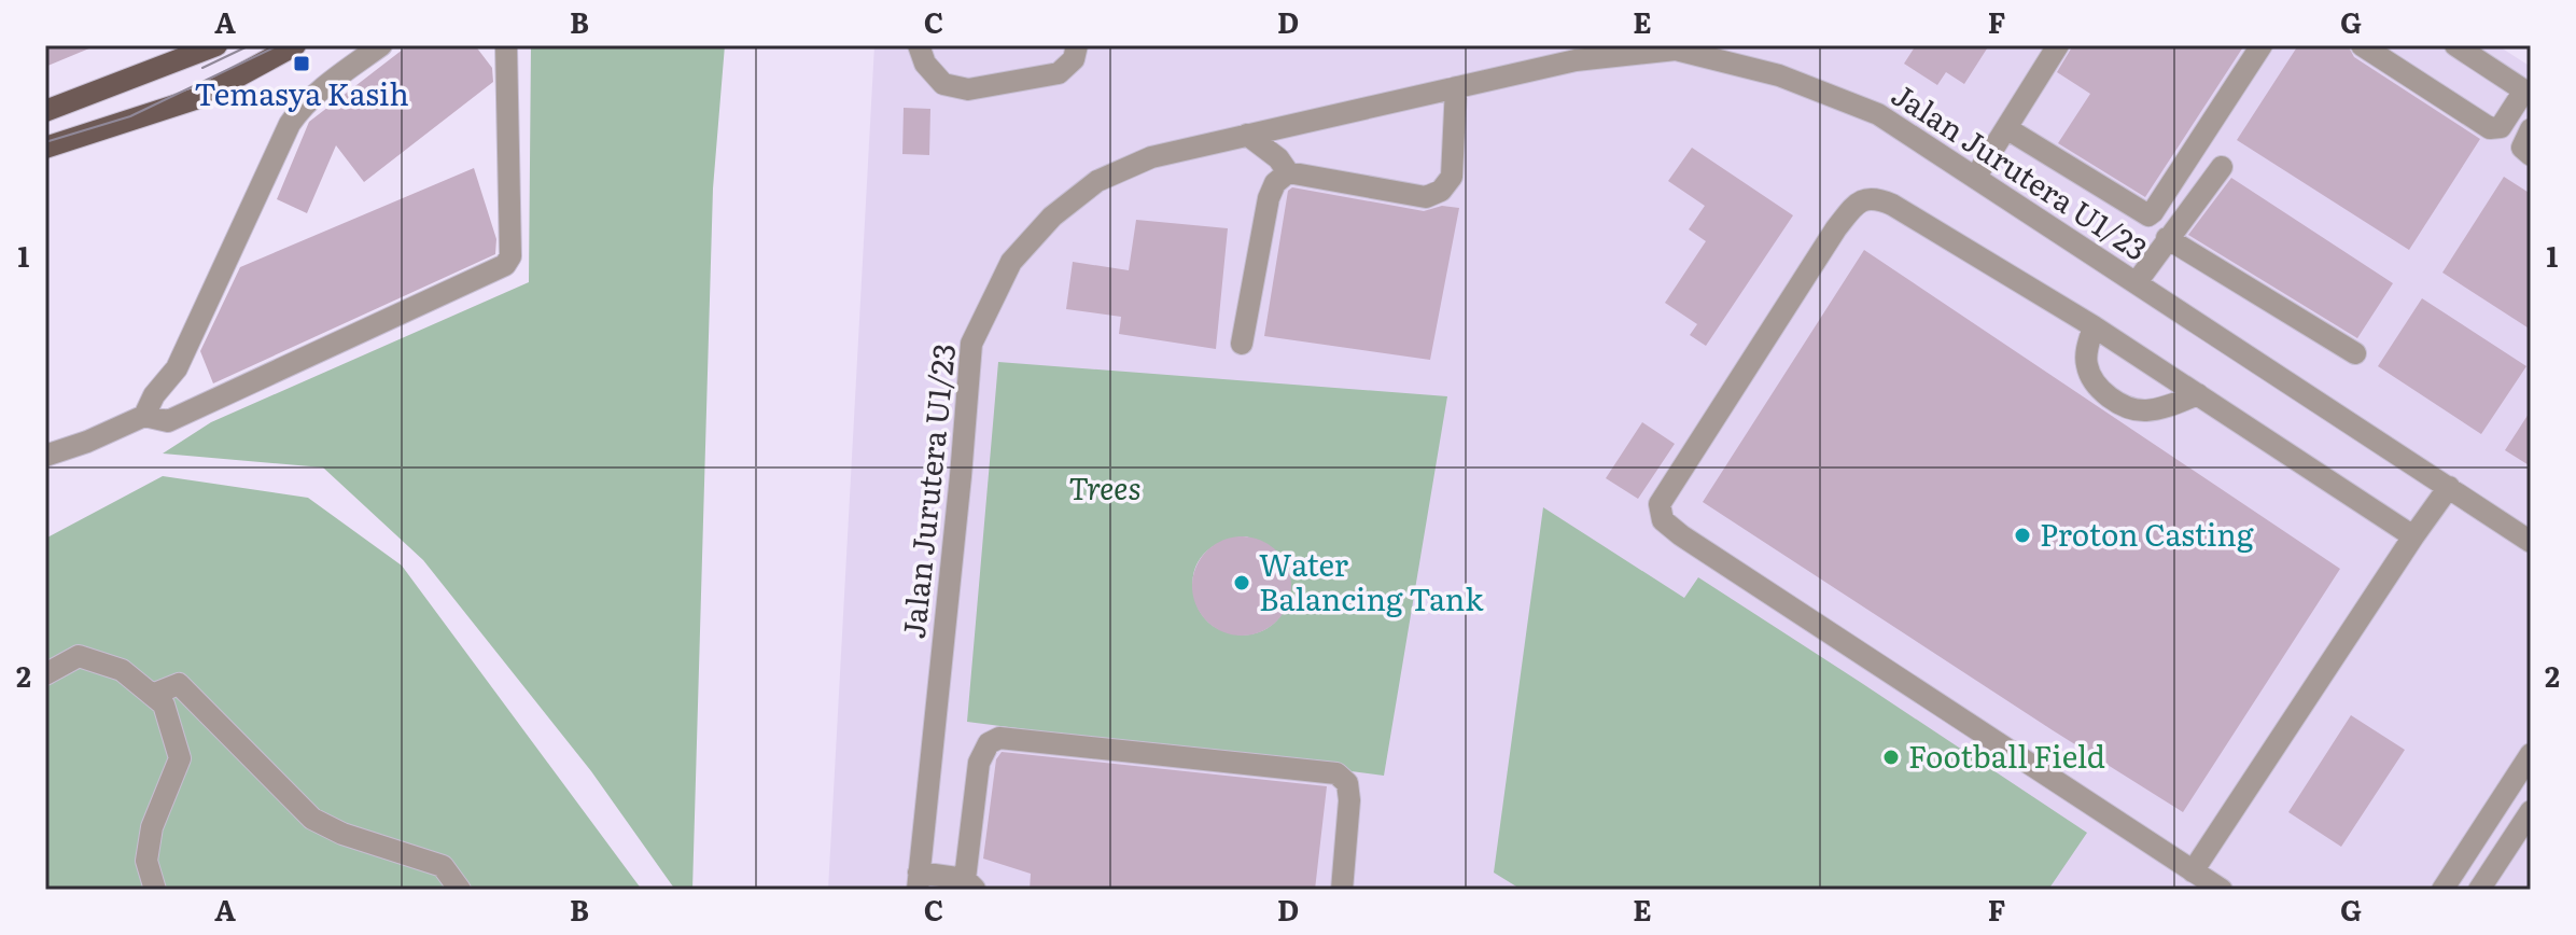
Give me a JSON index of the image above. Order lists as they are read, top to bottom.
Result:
{
  "streets": {
    "street": ["Jalan Jurutera U1/23"]
  },
  "parks": ["Trees"],
  "places": {
    "transit": ["Temasya Kasih"],
    "other": ["Proton Casting", "Water Balancing Tank", "Football Field"]
  },
  "grid": {
    "columns": [
      "A",
      "B",
      "C",
      "D",
      "E",
      "F",
      "G"
    ],
    "rows": ["1", "2"]
  }
}
